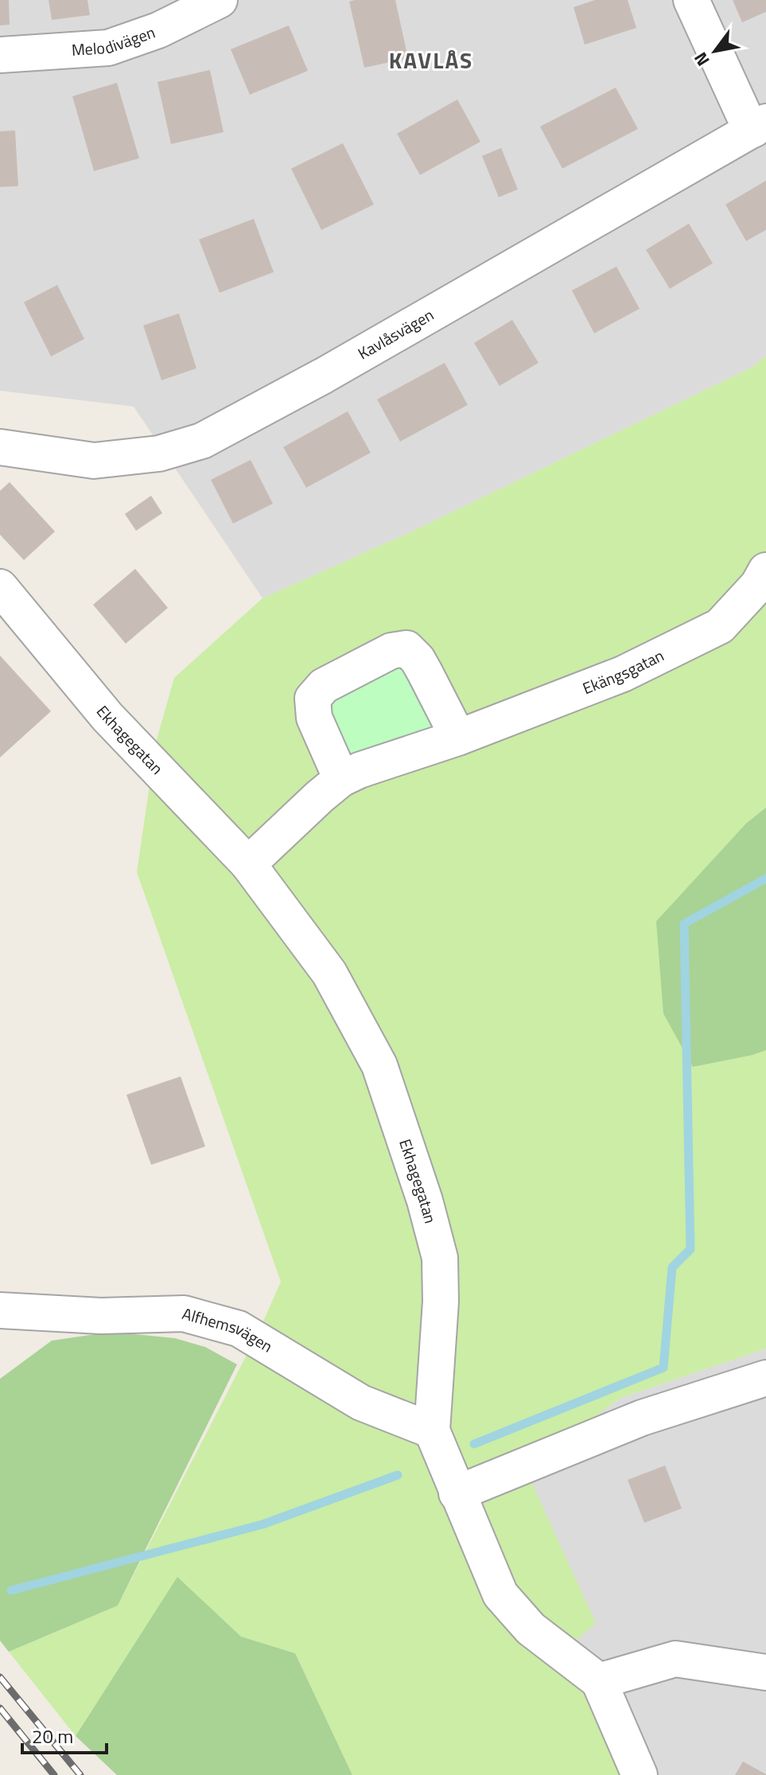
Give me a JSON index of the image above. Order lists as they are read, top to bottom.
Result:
{
  "streets": {
    "street": [
      "Melodivägen",
      "Kavlåsvägen",
      "Ekängsgatan",
      "Ekhagegatan",
      "Alfhemsvägen"
    ]
  },
  "crossings": [
    ["Ekängsgatan", "Ekhagegatan"],
    ["Ekhagegatan", "Alfhemsvägen"]
  ],
  "districts": ["KAVLÅS"],
  "scale_bar": "20 m",
  "north": "bottom left"
}
